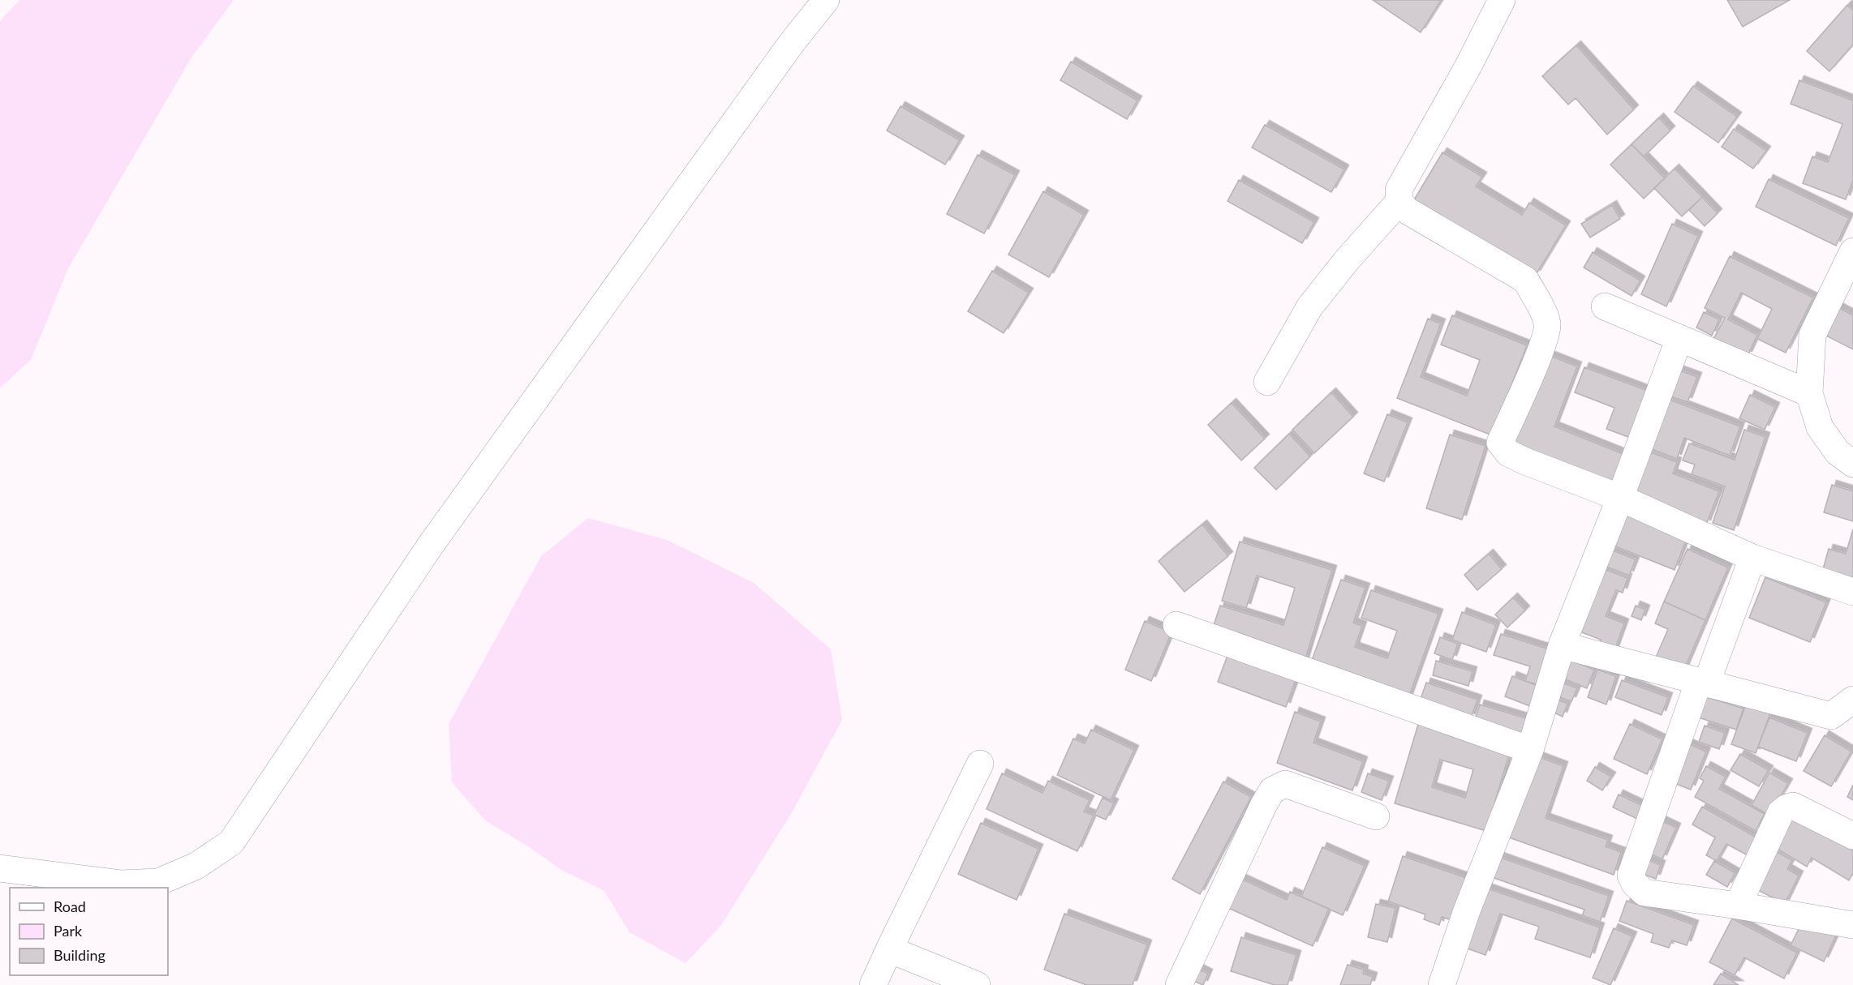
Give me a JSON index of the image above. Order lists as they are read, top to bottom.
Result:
{
  "legend": ["Road", "Park", "Building"]
}
